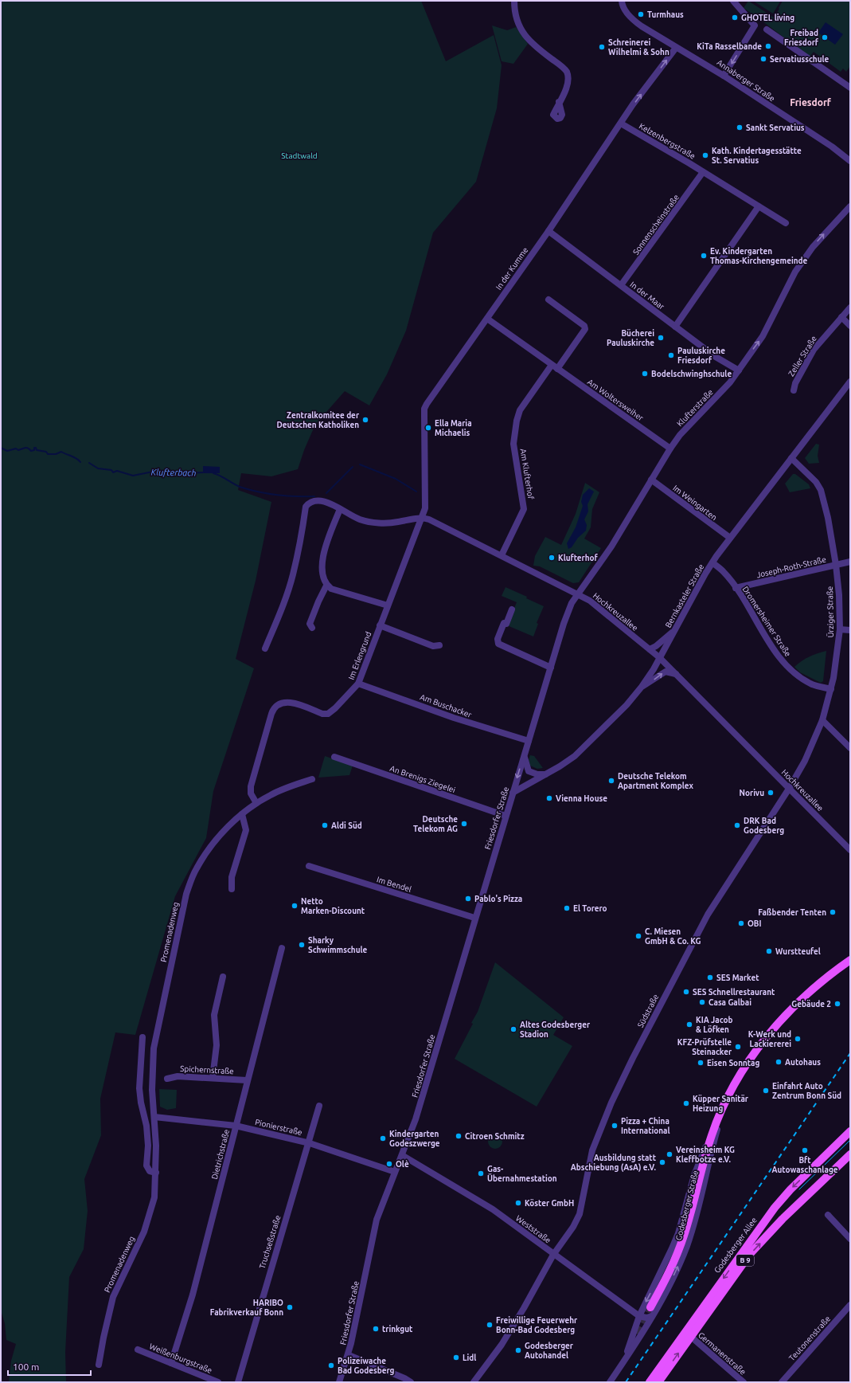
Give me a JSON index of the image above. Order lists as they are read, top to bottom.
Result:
{
  "streets": {
    "main road": ["Godesberger Straße", "Godesberger Allee", "B 9"],
    "street": [
      "Annaberger Straße",
      "Kelzenbergstraße",
      "Sonnenscheinstraße",
      "In der Kumme",
      "In der Maar",
      "Zeller Straße",
      "Am Woltersweiher",
      "Klufterstraße",
      "Am Klufterhof",
      "Im Weingarten",
      "Joseph-Roth-Straße",
      "Bernkasteler Straße",
      "Hochkreuzallee",
      "Ürziger Straße",
      "Dromersheimer Straße",
      "Im Erlengrund",
      "Am Buschacker",
      "An Brenigs Ziegelei",
      "Friesdorfer Straße",
      "Im Bendel",
      "Promenadenweg",
      "Südstraße",
      "Spichernstraße",
      "Pionierstraße",
      "Dietrichstraße",
      "Weststraße",
      "Truchseßstraße",
      "Teutonenstraße",
      "Germanenstraße",
      "Weißenburgstraße"
    ]
  },
  "crossings": [
    ["Annaberger Straße", "In der Kumme"],
    ["Kelzenbergstraße", "Sonnenscheinstraße"],
    ["Kelzenbergstraße", "In der Kumme"],
    ["Sonnenscheinstraße", "In der Maar"],
    ["In der Kumme", "In der Maar"],
    ["In der Kumme", "Am Woltersweiher"],
    ["In der Kumme", "Hochkreuzallee"],
    ["In der Kumme", "Im Erlengrund"],
    ["In der Maar", "Klufterstraße"],
    ["Am Woltersweiher", "Klufterstraße"],
    ["Am Woltersweiher", "Am Klufterhof"],
    ["Klufterstraße", "Im Weingarten"],
    ["Klufterstraße", "Hochkreuzallee"],
    ["Klufterstraße", "Friesdorfer Straße"],
    ["Am Klufterhof", "Hochkreuzallee"],
    ["Im Weingarten", "Bernkasteler Straße"],
    ["Joseph-Roth-Straße", "Ürziger Straße"],
    ["Joseph-Roth-Straße", "Dromersheimer Straße"],
    ["Bernkasteler Straße", "Hochkreuzallee"],
    ["Bernkasteler Straße", "Ürziger Straße"],
    ["Bernkasteler Straße", "Dromersheimer Straße"],
    ["Bernkasteler Straße", "Friesdorfer Straße"],
    ["Hochkreuzallee", "Ürziger Straße"],
    ["Hochkreuzallee", "Im Erlengrund"],
    ["Hochkreuzallee", "Friesdorfer Straße"],
    ["Hochkreuzallee", "Südstraße"],
    ["Ürziger Straße", "Dromersheimer Straße"],
    ["Ürziger Straße", "Südstraße"],
    ["Im Erlengrund", "Am Buschacker"],
    ["Im Erlengrund", "Promenadenweg"],
    ["Am Buschacker", "Friesdorfer Straße"],
    ["An Brenigs Ziegelei", "Friesdorfer Straße"],
    ["Friesdorfer Straße", "Im Bendel"],
    ["Friesdorfer Straße", "Pionierstraße"],
    ["Friesdorfer Straße", "Weststraße"],
    ["Promenadenweg", "Pionierstraße"],
    ["Südstraße", "Weststraße"],
    ["Spichernstraße", "Dietrichstraße"],
    ["Pionierstraße", "Dietrichstraße"],
    ["Pionierstraße", "Truchseßstraße"],
    ["Dietrichstraße", "Weißenburgstraße"],
    ["Godesberger Straße", "Weststraße"],
    ["B 9", "Germanenstraße"]
  ],
  "one_way": ["Klufterstraße"],
  "districts": ["Friesdorf"],
  "water": ["Klufterbach"],
  "parks": ["Stadtwald"],
  "places": [
    "Turmhaus",
    "GHOTEL living",
    "Freibad Friesdorf",
    "KiTa Rasselbande",
    "Schreinerei Wilhelmi & Sohn",
    "Servatiusschule",
    "Sankt Servatius",
    "Kath. Kindertagesstätte St. Servatius",
    "Ev. Kindergarten Thomas-Kirchengemeinde",
    "Bücherei Pauluskirche",
    "Pauluskirche Friesdorf",
    "Bodelschwinghschule",
    "Zentralkomitee der Deutschen Katholiken",
    "Ella Maria Michaelis",
    "Klufterhof",
    "Deutsche Telekom Apartment Komplex",
    "Norivu",
    "Vienna House",
    "Deutsche Telekom AG",
    "Aldi Süd",
    "DRK Bad Godesberg",
    "Pablo's Pizza",
    "Netto Marken-Discount",
    "El Torero",
    "Faßbender Tenten",
    "OBI",
    "C. Miesen GmbH & Co. KG",
    "Sharky Schwimmschule",
    "Wurstteufel",
    "SES Market",
    "SES Schnellrestaurant",
    "Casa Galbai",
    "Gebäude 2",
    "KIA Jacob & Löfken",
    "Altes Godesberger Stadion",
    "K-Werk und Lackiererei",
    "KFZ-Prüfstelle Steinacker",
    "Autohaus",
    "Eisen Sonntag",
    "Einfahrt Auto Zentrum Bonn Süd",
    "Küpper Sanitär Heizung",
    "Pizza + China International",
    "Citroen Schmitz",
    "Kindergarten Godeszwerge",
    "Bft Autowaschanlage",
    "Vereinsheim KG Kleffbotze e.V.",
    "Ausbildung statt Abschiebung (AsA) e.V.",
    "Olè",
    "Gas- Übernahmestation",
    "Köster GmbH",
    "HARIBO Fabrikverkauf Bonn",
    "Freiwillige Feuerwehr Bonn-Bad Godesberg",
    "trinkgut",
    "Godesberger Autohandel",
    "Lidl",
    "Polizeiwache Bad Godesberg"
  ],
  "scale_bar": "100 m"
}
